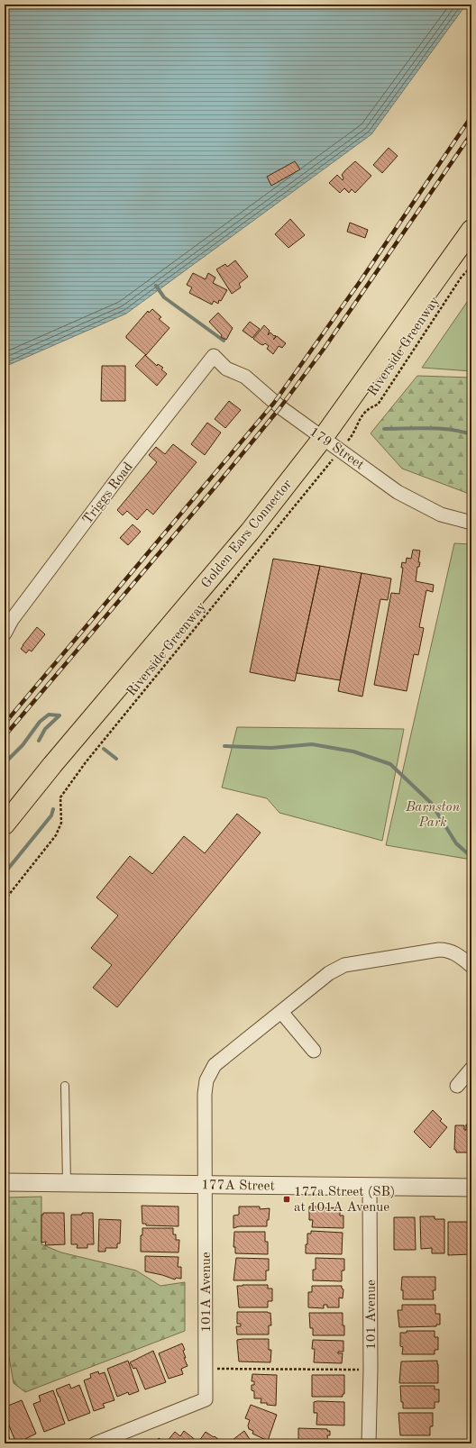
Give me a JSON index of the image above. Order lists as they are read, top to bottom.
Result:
{
  "streets": {
    "main road": ["Golden Ears Connector"],
    "street": [
      "179 Street",
      "Triggs Road",
      "177A Street",
      "101A Avenue",
      "101 Avenue"
    ],
    "path": ["Riverside Greenway"]
  },
  "crossings": [
    ["179 Street", "Triggs Road"],
    ["179 Street", "Golden Ears Connector"],
    ["177A Street", "101A Avenue"],
    ["177A Street", "101 Avenue"]
  ],
  "parks": ["Barnston Park"],
  "places": {
    "transit": ["177a Street (SB) at 101A Avenue"]
  }
}
